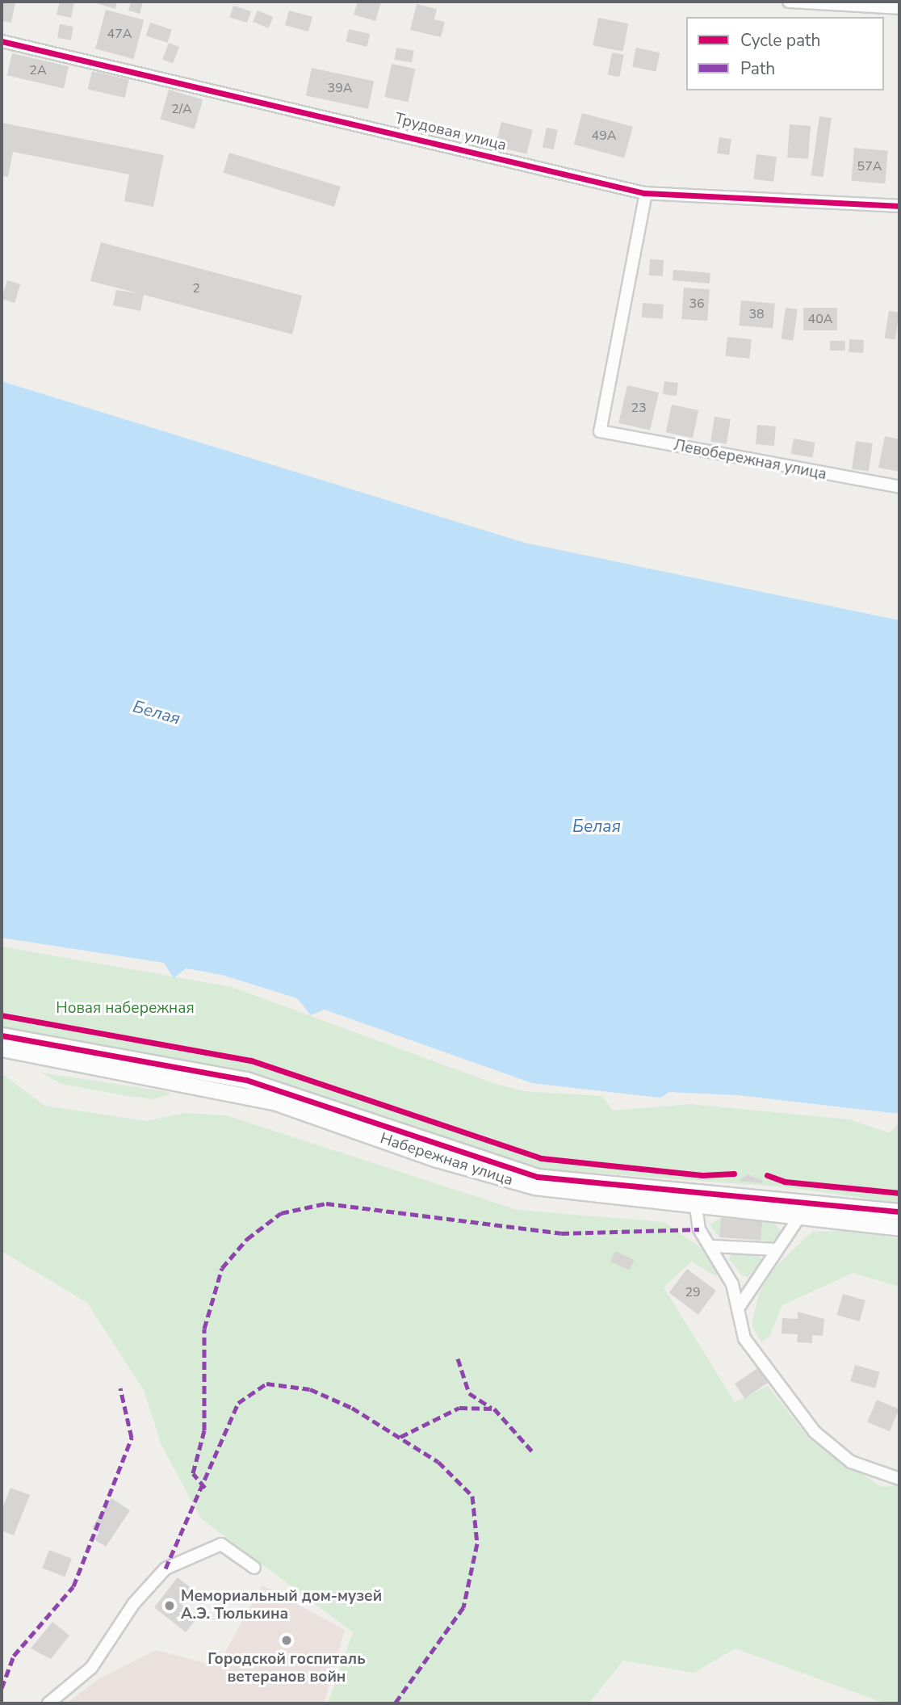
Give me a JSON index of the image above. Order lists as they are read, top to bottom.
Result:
{
  "streets": {
    "street": ["Трудовая улица", "Левобережная улица", "Набережная улица"]
  },
  "crossings": [
    ["Трудовая улица", "Левобережная улица"]
  ],
  "water": ["Белая"],
  "parks": ["Новая набережная"],
  "places": ["Мемориальный дом-музей А.Э. Тюлькина", "Городской госпиталь ветеранов войн"],
  "house_numbers": [
    "47А",
    "2А",
    "39А",
    "2/А",
    "49А",
    "57А",
    "2",
    "36",
    "38",
    "40А",
    "23",
    "29"
  ],
  "legend": ["Cycle path", "Path"]
}
